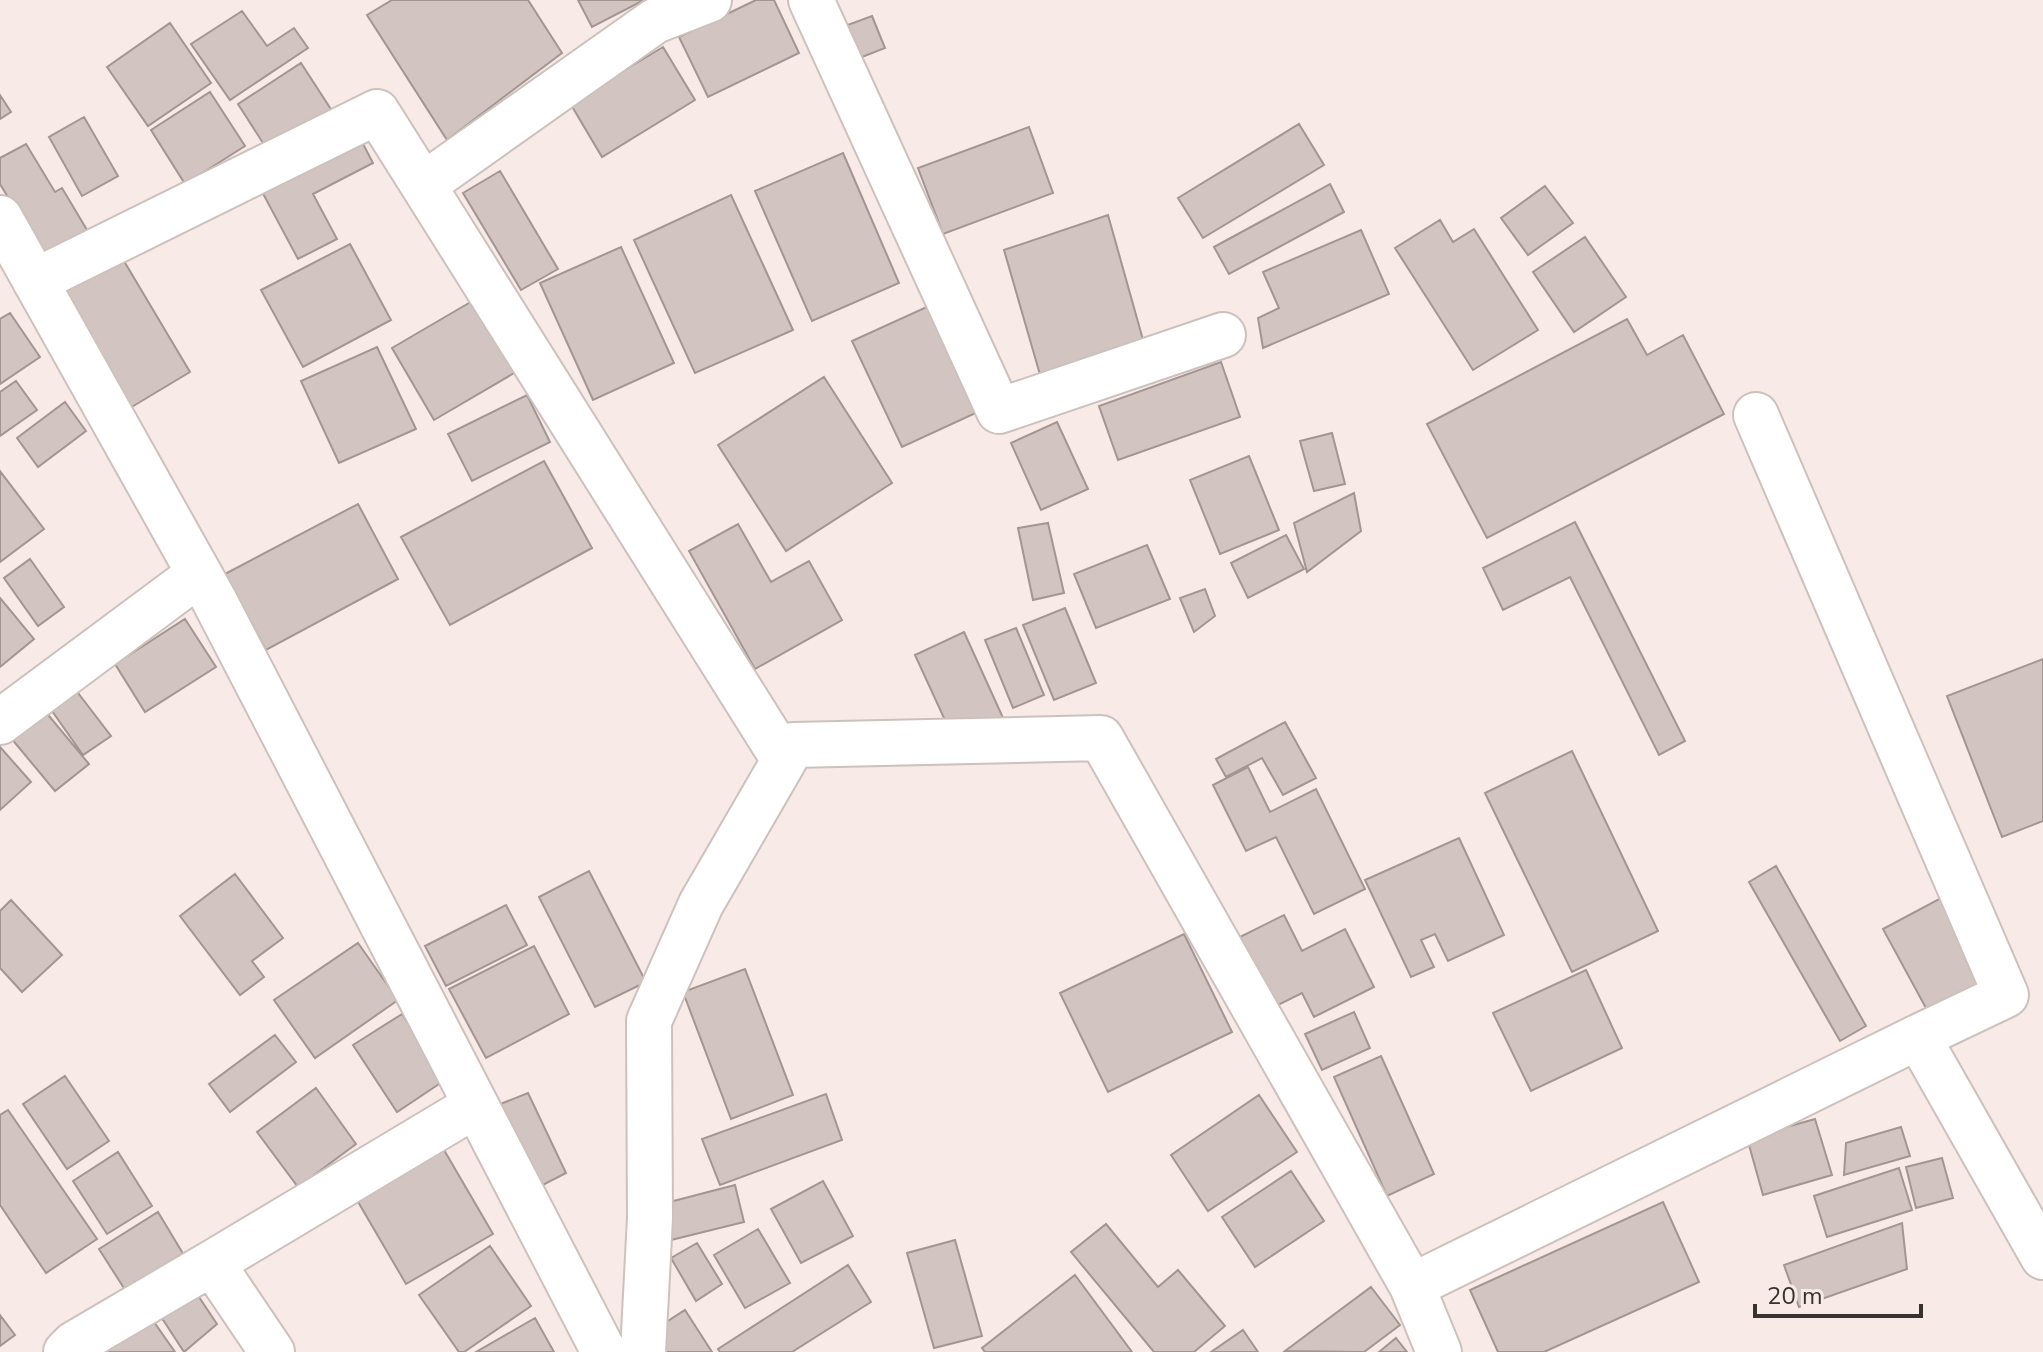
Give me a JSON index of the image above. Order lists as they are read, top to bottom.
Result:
{
  "scale_bar": "20 m"
}
